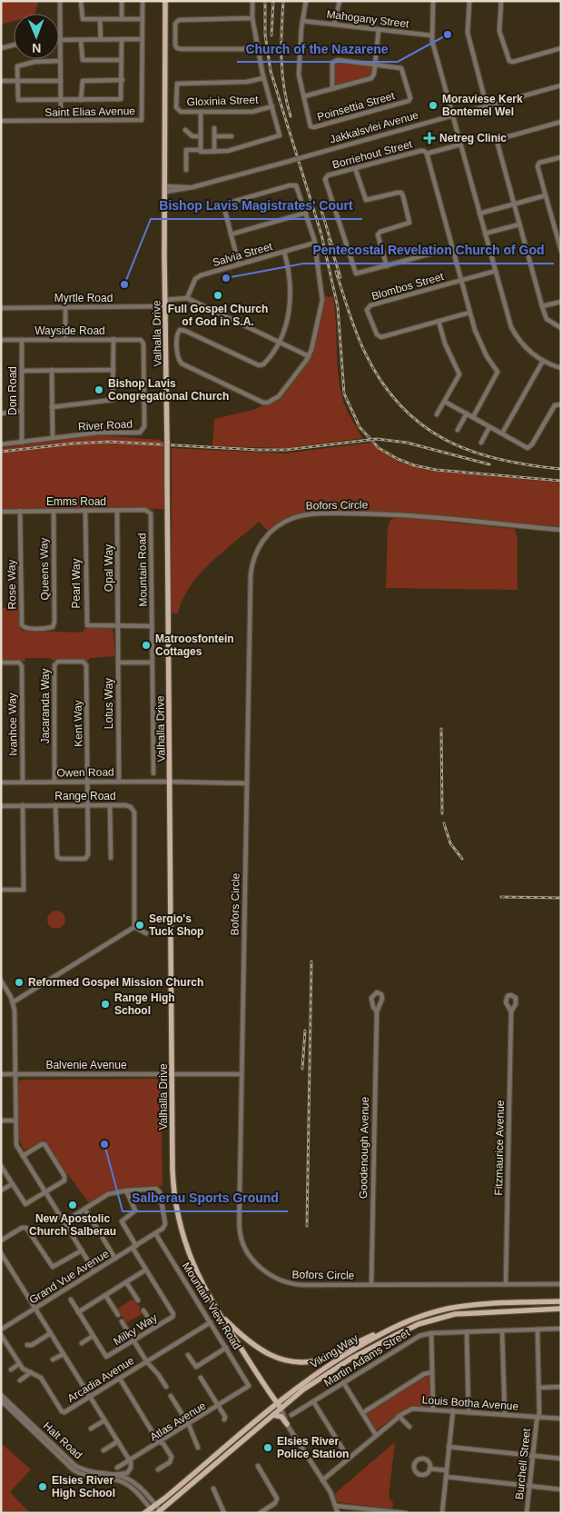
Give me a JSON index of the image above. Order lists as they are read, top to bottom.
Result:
{
  "streets": {
    "main road": ["Valhalla Drive", "Viking Way"],
    "street": [
      "Mahogany Street",
      "Gloxinia Street",
      "Poinsettia Street",
      "Saint Elias Avenue",
      "Jakkalsvlei Avenue",
      "Borriehout Street",
      "Salvia Street",
      "Blombos Street",
      "Myrtle Road",
      "Wayside Road",
      "Don Road",
      "River Road",
      "Emms Road",
      "Bofors Circle",
      "Opal Way",
      "Queens Way",
      "Mountain Road",
      "Pearl Way",
      "Rose Way",
      "Lotus Way",
      "Jacaranda Way",
      "Kent Way",
      "Ivanhoe Way",
      "Owen Road",
      "Range Road",
      "Balvenie Avenue",
      "Goodenough Avenue",
      "Fitzmaurice Avenue",
      "Grand Vue Avenue",
      "Mountain View Road",
      "Milky Way",
      "Martin Adams Street",
      "Arcadia Avenue",
      "Louis Botha Avenue",
      "Atlas Avenue",
      "Halt Road",
      "Burchell Street"
    ]
  },
  "crossings": [
    ["Mahogany Street", "Poinsettia Street"],
    ["Jakkalsvlei Avenue", "Valhalla Drive"],
    ["Myrtle Road", "Valhalla Drive"],
    ["Wayside Road", "Don Road"],
    ["Wayside Road", "River Road"],
    ["Valhalla Drive", "Owen Road"],
    ["Valhalla Drive", "Balvenie Avenue"],
    ["Valhalla Drive", "Viking Way"],
    ["Don Road", "River Road"],
    ["Emms Road", "Opal Way"],
    ["Emms Road", "Queens Way"],
    ["Emms Road", "Mountain Road"],
    ["Emms Road", "Pearl Way"],
    ["Emms Road", "Rose Way"],
    ["Bofors Circle", "Owen Road"],
    ["Bofors Circle", "Balvenie Avenue"],
    ["Bofors Circle", "Goodenough Avenue"],
    ["Bofors Circle", "Fitzmaurice Avenue"],
    ["Opal Way", "Pearl Way"],
    ["Opal Way", "Lotus Way"],
    ["Queens Way", "Rose Way"],
    ["Pearl Way", "Lotus Way"],
    ["Lotus Way", "Owen Road"],
    ["Jacaranda Way", "Kent Way"],
    ["Jacaranda Way", "Owen Road"],
    ["Kent Way", "Owen Road"],
    ["Kent Way", "Range Road"],
    ["Ivanhoe Way", "Owen Road"],
    ["Grand Vue Avenue", "Mountain View Road"],
    ["Grand Vue Avenue", "Milky Way"],
    ["Mountain View Road", "Arcadia Avenue"],
    ["Mountain View Road", "Atlas Avenue"],
    ["Viking Way", "Halt Road"],
    ["Martin Adams Street", "Burchell Street"],
    ["Louis Botha Avenue", "Burchell Street"]
  ],
  "places": {
    "other": [
      "Church of the Nazarene",
      "Moraviese Kerk Bontemel Wel",
      "Pentecostal Revelation Church of God",
      "Bishop Lavis Magistrates' Court",
      "Full Gospel Church of God in S.A.",
      "Bishop Lavis Congregational Church",
      "Matroosfontein Cottages",
      "Sergio's Tuck Shop",
      "Reformed Gospel Mission Church",
      "Range High School",
      "Salberau Sports Ground",
      "New Apostolic Church Salberau",
      "Elsies River Police Station",
      "Elsies River High School"
    ],
    "health": ["Netreg Clinic"]
  },
  "north": "bottom"
}
